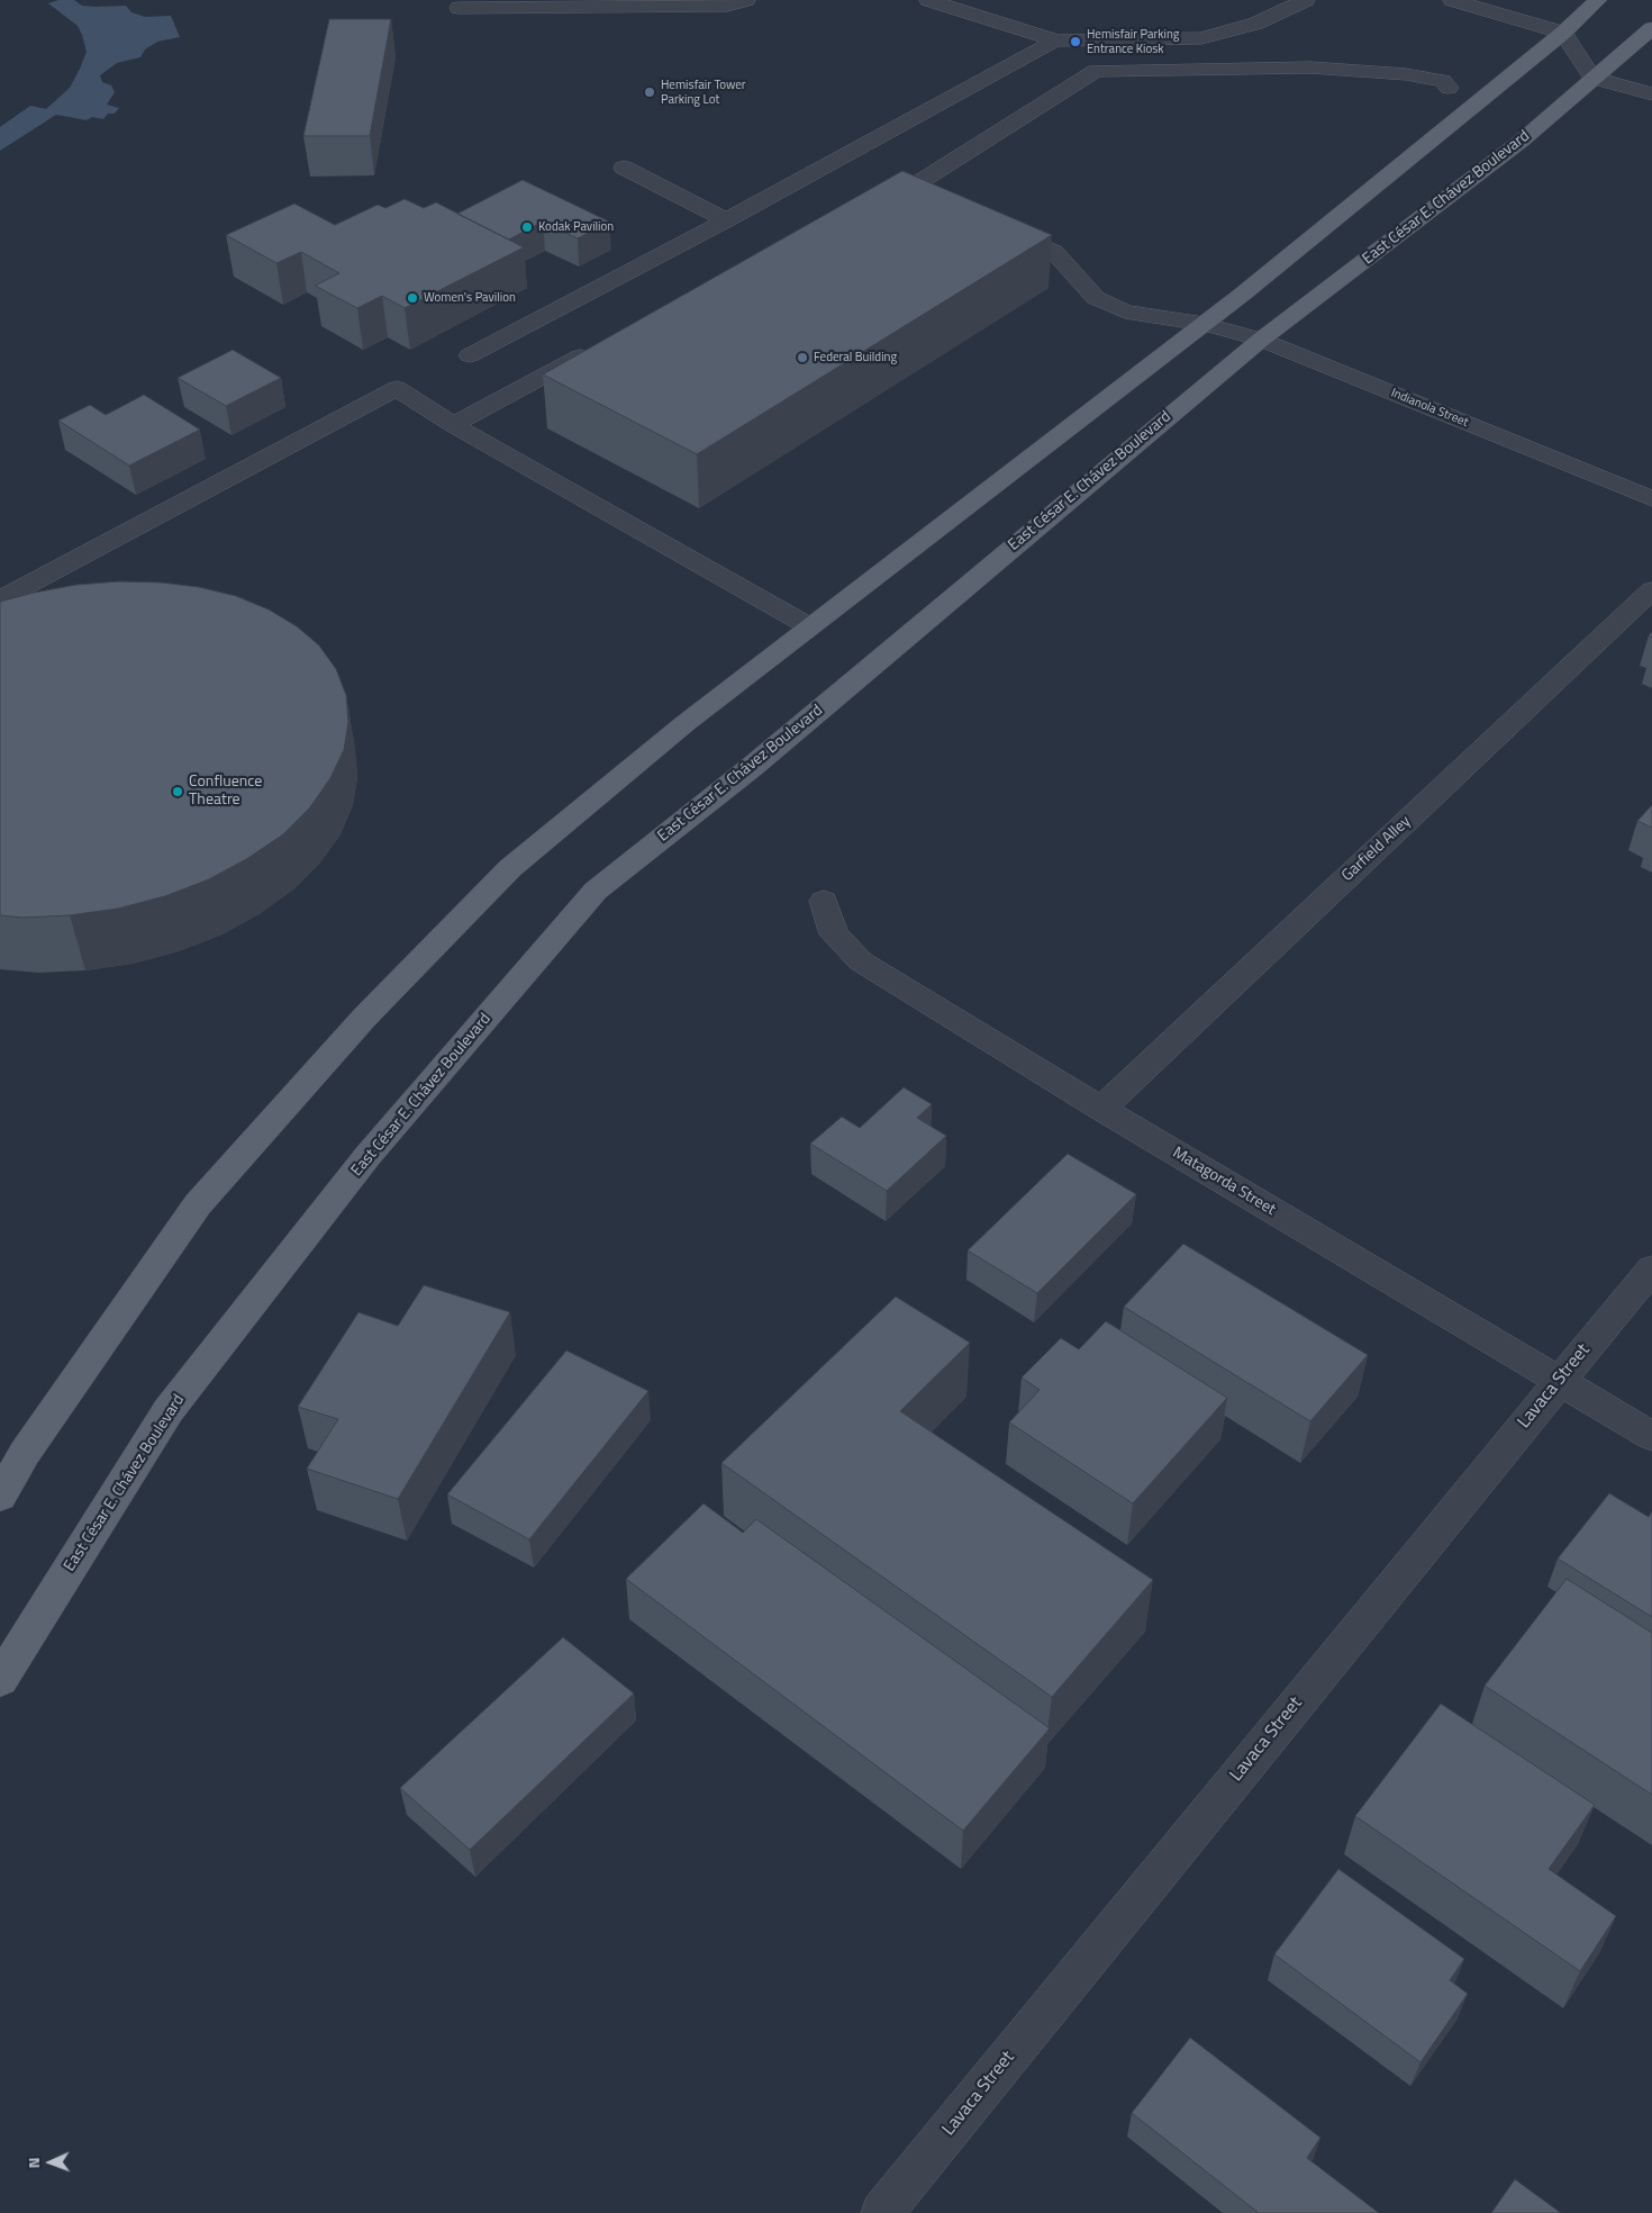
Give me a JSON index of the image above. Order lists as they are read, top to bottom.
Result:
{
  "streets": {
    "main road": ["East César E. Chávez Boulevard"],
    "street": [
      "Indianola Street",
      "Garfield Alley",
      "Matagorda Street",
      "Lavaca Street"
    ]
  },
  "crossings": [
    ["East César E. Chávez Boulevard", "Indianola Street"],
    ["Garfield Alley", "Matagorda Street"],
    ["Matagorda Street", "Lavaca Street"]
  ],
  "places": [
    "Hemisfair Parking Entrance Kiosk",
    "Hemisfair Tower Parking Lot",
    "Kodak Pavilion",
    "Women's Pavilion",
    "Federal Building",
    "Confluence Theatre"
  ],
  "north": "left"
}
